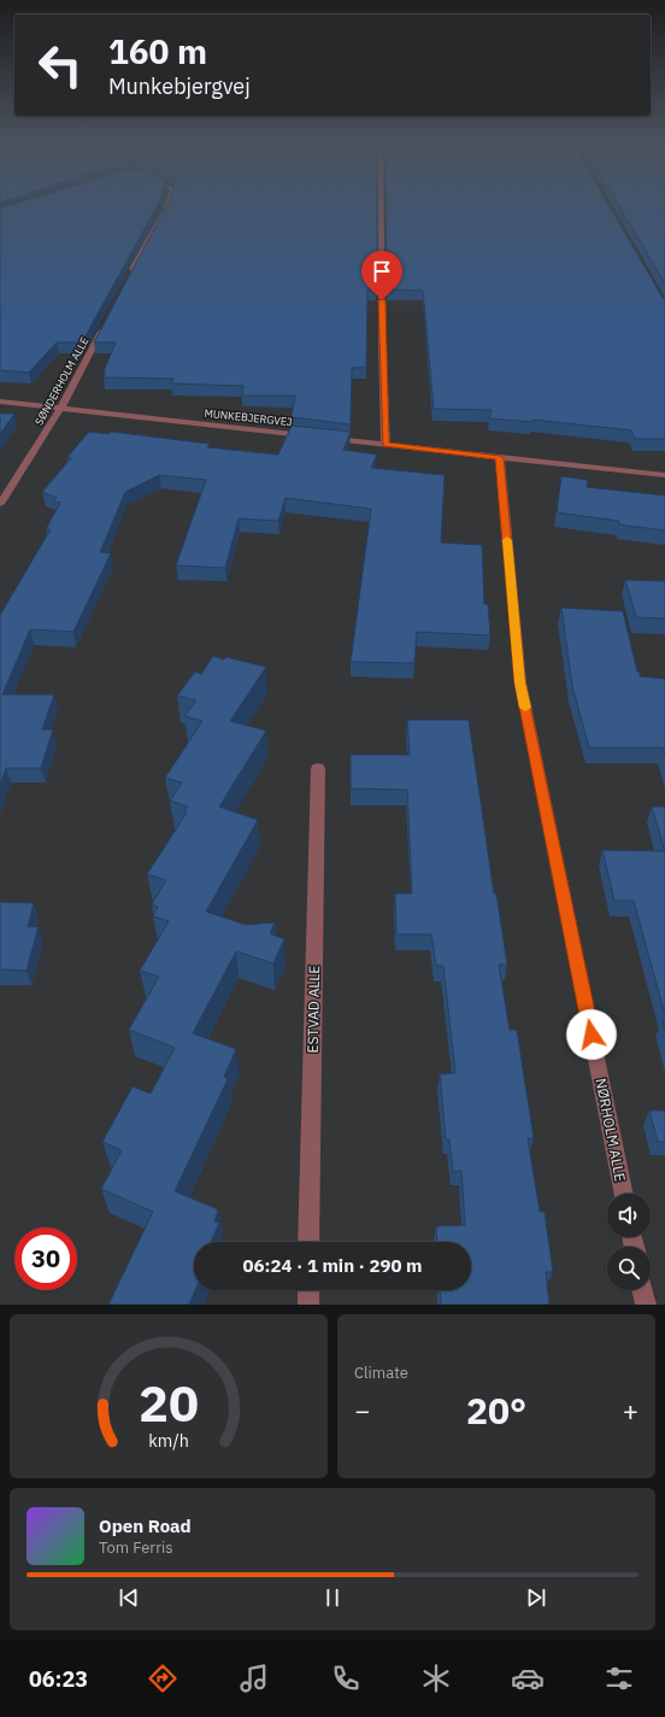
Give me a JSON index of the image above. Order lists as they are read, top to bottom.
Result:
{
  "streets": {
    "street": [
      "SØNDERHOLM ALLE",
      "MUNKEBJERGVEJ",
      "ESTVAD ALLE",
      "NØRHOLM ALLE"
    ]
  },
  "crossings": [
    ["SØNDERHOLM ALLE", "MUNKEBJERGVEJ"]
  ],
  "page": {
    "turn": ["160 m", "Munkebjergvej"],
    "limit": "30",
    "trip": "06:24 · 1 min · 290 m",
    "tile": "Climate",
    "heat": ["−", "20°", "+"],
    "song": ["Open Road", "Tom Ferris"],
    "tabs": "06:23",
    "gauge": ["20", "km/h"]
  }
}
